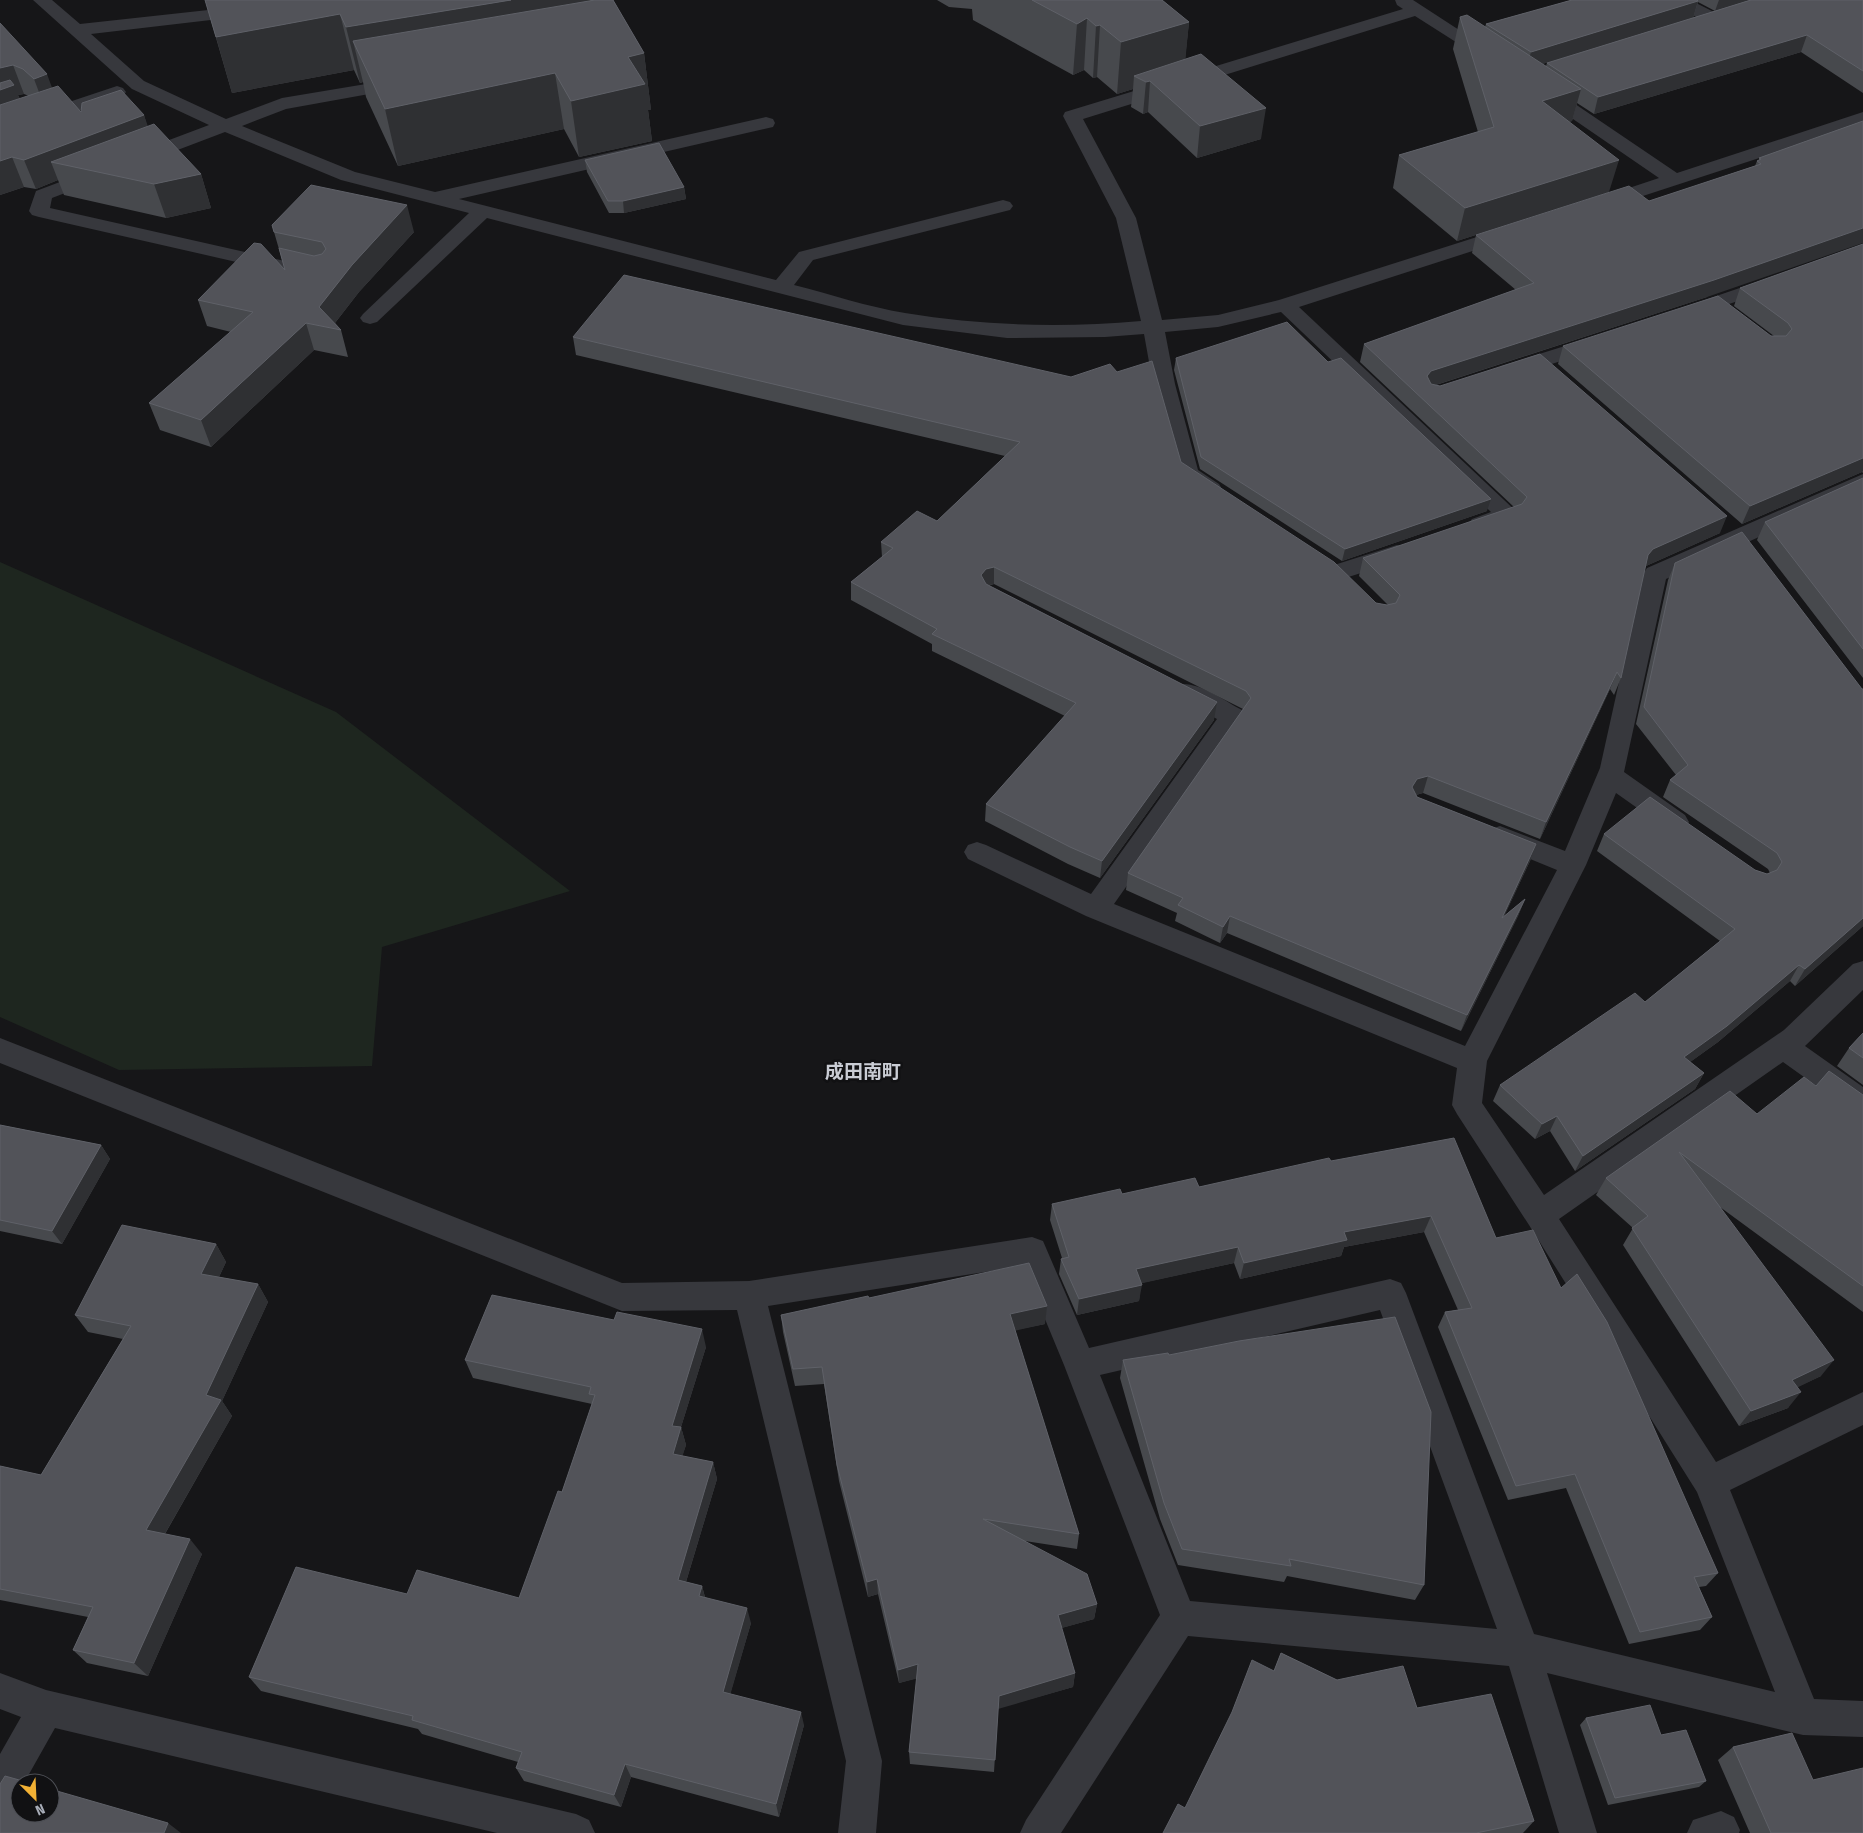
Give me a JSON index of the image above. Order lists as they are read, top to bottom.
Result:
{
  "districts": ["成田南町"],
  "north": "bottom right"
}
